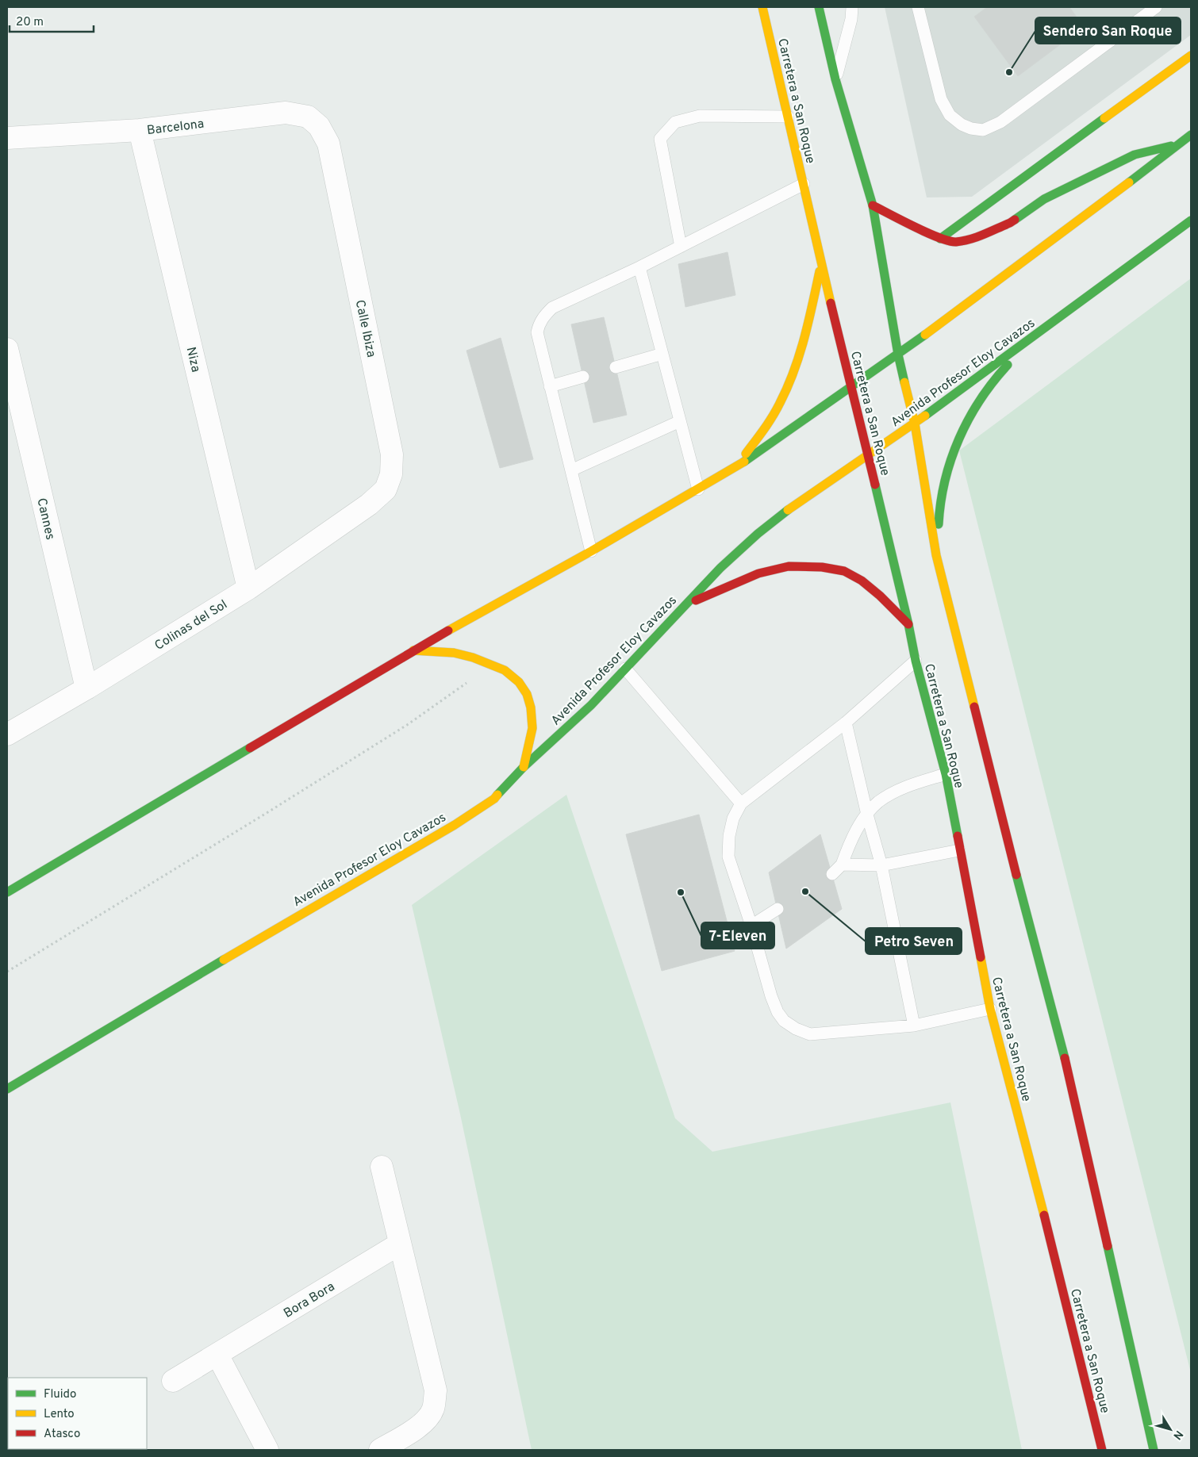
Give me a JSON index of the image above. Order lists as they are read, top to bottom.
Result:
{
  "streets": {
    "main road": ["Carretera a San Roque", "Avenida Profesor Eloy Cavazos"],
    "street": [
      "Barcelona",
      "Calle Ibiza",
      "Niza",
      "Cannes",
      "Colinas del Sol",
      "Bora Bora"
    ]
  },
  "crossings": [
    ["Carretera a San Roque", "Avenida Profesor Eloy Cavazos"],
    ["Barcelona", "Calle Ibiza"],
    ["Barcelona", "Niza"],
    ["Calle Ibiza", "Colinas del Sol"],
    ["Niza", "Colinas del Sol"],
    ["Cannes", "Colinas del Sol"]
  ],
  "places": ["Sendero San Roque", "Petro Seven", "7-Eleven"],
  "legend": ["Fluido", "Lento", "Atasco"],
  "scale_bar": "20 m",
  "north": "bottom right"
}
